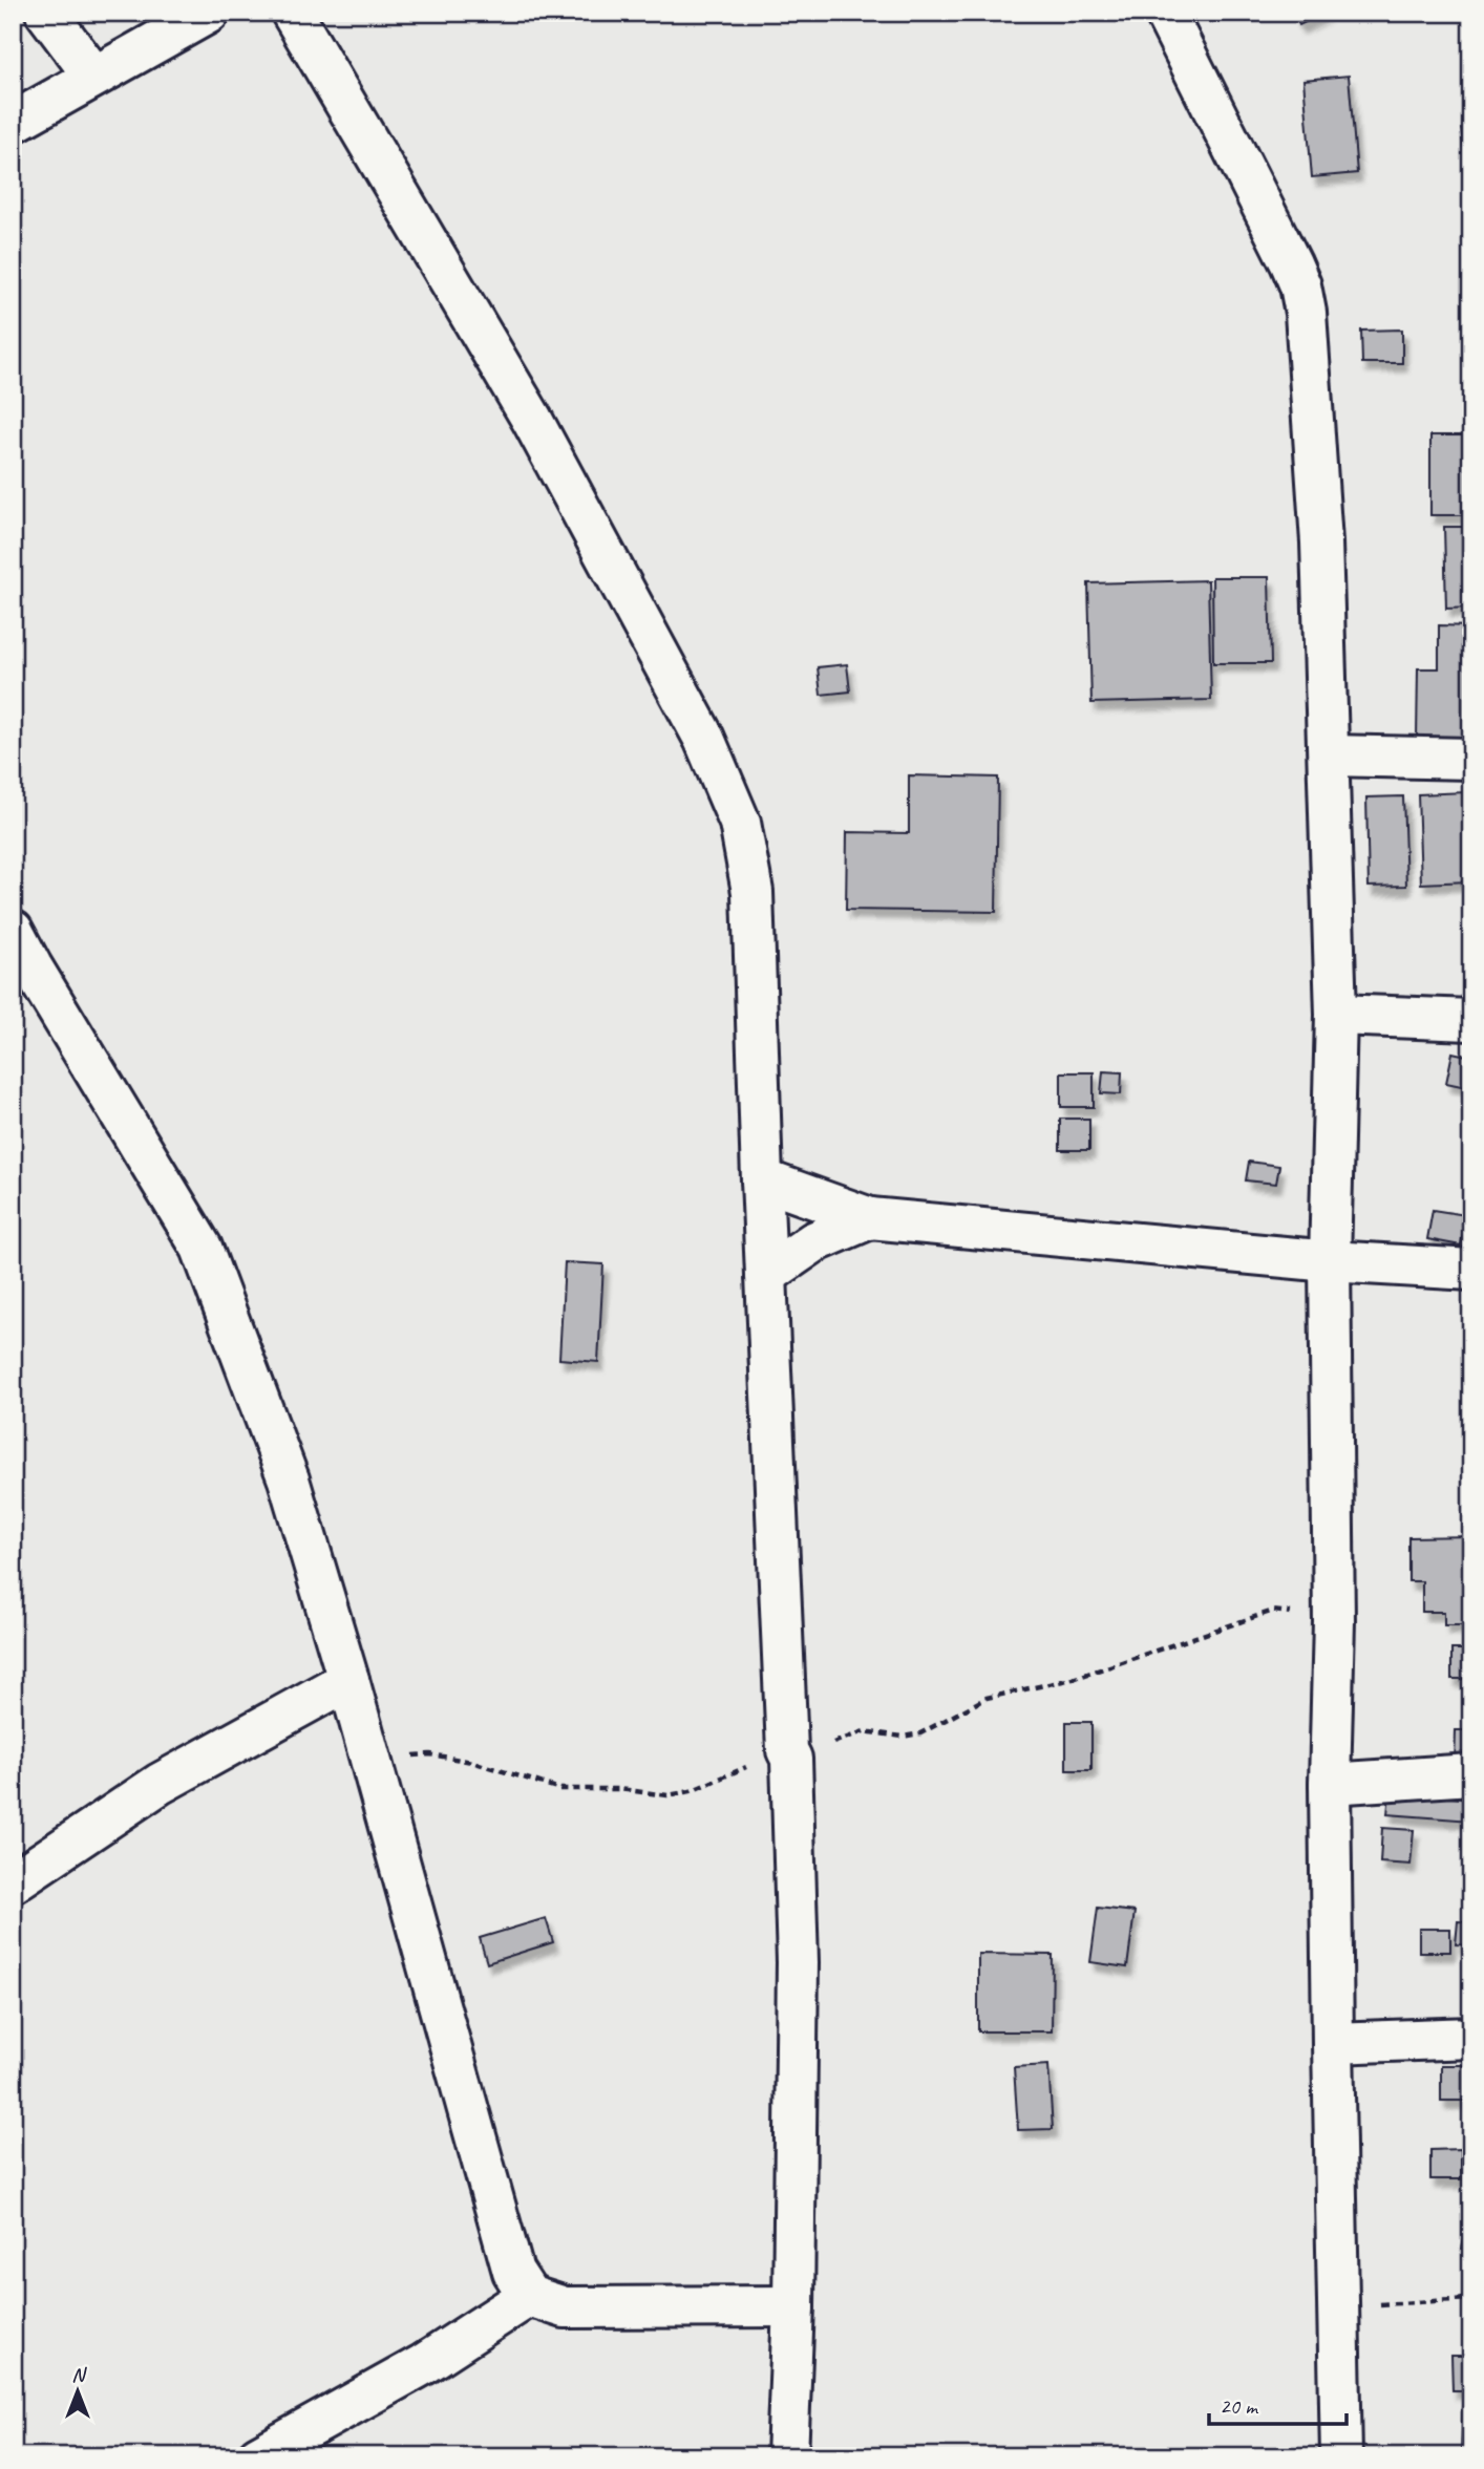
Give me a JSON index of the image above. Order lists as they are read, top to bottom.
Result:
{
  "scale_bar": "20 m",
  "north": "top"
}
